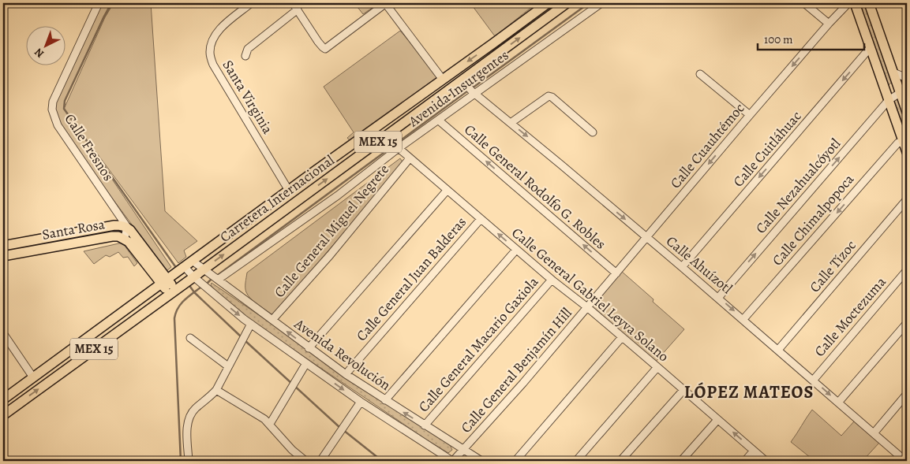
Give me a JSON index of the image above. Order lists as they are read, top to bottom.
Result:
{
  "streets": {
    "main road": ["MEX 15", "Carretera Internacional", "Santa Rosa"],
    "street": [
      "Avenida Insurgentes",
      "Santa Virginia",
      "Calle Cuauhtémoc",
      "Calle Fresnos",
      "Calle Cuitláhuac",
      "Calle Nezahualcóyotl",
      "Calle General Rodolfo G. Robles",
      "Calle Chimalpopoca",
      "Calle General Miguel Negrete",
      "Calle Ahuízotl",
      "Calle Tízoc",
      "Calle General Juan Balderas",
      "Calle General Gabriel Leyva Solano",
      "Calle Moctezuma",
      "Calle General Macario Gaxiola",
      "Avenida Revolución",
      "Calle General Benjamín Hill"
    ]
  },
  "crossings": [
    ["Avenida Insurgentes", "Calle General Rodolfo G. Robles"],
    ["Avenida Insurgentes", "Calle Ahuízotl"],
    ["Avenida Insurgentes", "Calle General Gabriel Leyva Solano"],
    ["Avenida Insurgentes", "Avenida Revolución"],
    ["Santa Virginia", "Carretera Internacional"],
    ["Calle Cuauhtémoc", "Calle General Rodolfo G. Robles"],
    ["Calle Cuauhtémoc", "Calle Ahuízotl"],
    ["Calle Cuauhtémoc", "Calle General Gabriel Leyva Solano"],
    ["Calle Cuauhtémoc", "Calle General Benjamín Hill"],
    ["Calle Cuitláhuac", "Calle Ahuízotl"],
    ["Calle Nezahualcóyotl", "Calle Ahuízotl"],
    ["Carretera Internacional", "Santa Rosa"],
    ["Carretera Internacional", "Calle Ahuízotl"],
    ["Carretera Internacional", "Avenida Revolución"],
    ["Calle Chimalpopoca", "Calle Ahuízotl"],
    ["Calle General Miguel Negrete", "Calle General Gabriel Leyva Solano"],
    ["Calle General Miguel Negrete", "Avenida Revolución"],
    ["Calle Ahuízotl", "Calle Tízoc"],
    ["Calle Ahuízotl", "Calle Moctezuma"],
    ["Calle General Juan Balderas", "Calle General Gabriel Leyva Solano"],
    ["Calle General Juan Balderas", "Avenida Revolución"],
    ["Calle General Gabriel Leyva Solano", "Calle General Macario Gaxiola"],
    ["Calle General Gabriel Leyva Solano", "Calle General Benjamín Hill"],
    ["Calle General Macario Gaxiola", "Avenida Revolución"],
    ["Avenida Revolución", "Calle General Benjamín Hill"]
  ],
  "one_way": [
    "Calle Cuauhtémoc",
    "Calle Cuitláhuac",
    "Calle Nezahualcóyotl",
    "Calle General Rodolfo G. Robles",
    "Calle Chimalpopoca",
    "Calle Ahuízotl"
  ],
  "districts": ["LÓPEZ MATEOS"],
  "scale_bar": "100 m",
  "north": "bottom left"
}
